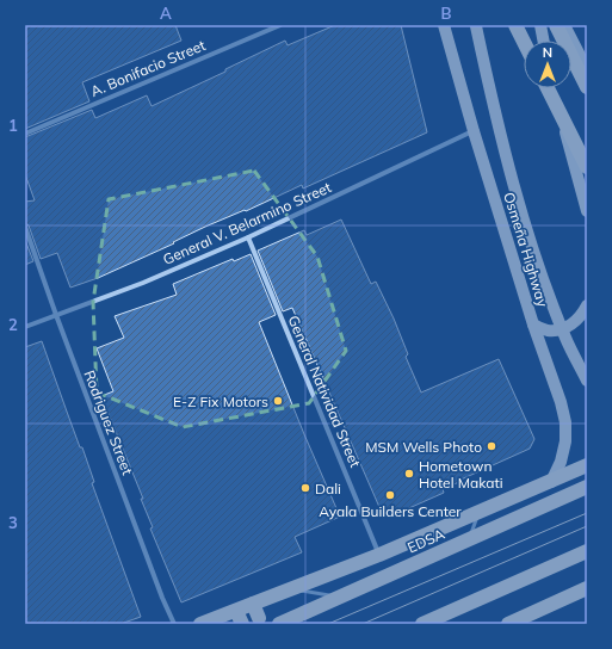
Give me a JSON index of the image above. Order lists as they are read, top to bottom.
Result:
{
  "streets": {
    "highway": ["EDSA"],
    "main road": ["Osmeña Highway"],
    "street": [
      "A. Bonifacio Street",
      "General V. Belarmino Street",
      "General Natividad Street",
      "Rodriguez Street"
    ]
  },
  "crossings": [
    ["General V. Belarmino Street", "Osmeña Highway"],
    ["General V. Belarmino Street", "General Natividad Street"],
    ["General V. Belarmino Street", "Rodriguez Street"]
  ],
  "places": [
    "E-Z Fix Motors",
    "MSM Wells Photo",
    "Hometown Hotel Makati",
    "Dali",
    "Ayala Builders Center"
  ],
  "north": "top",
  "grid": {
    "columns": ["A", "B"],
    "rows": ["1", "2", "3"]
  }
}
